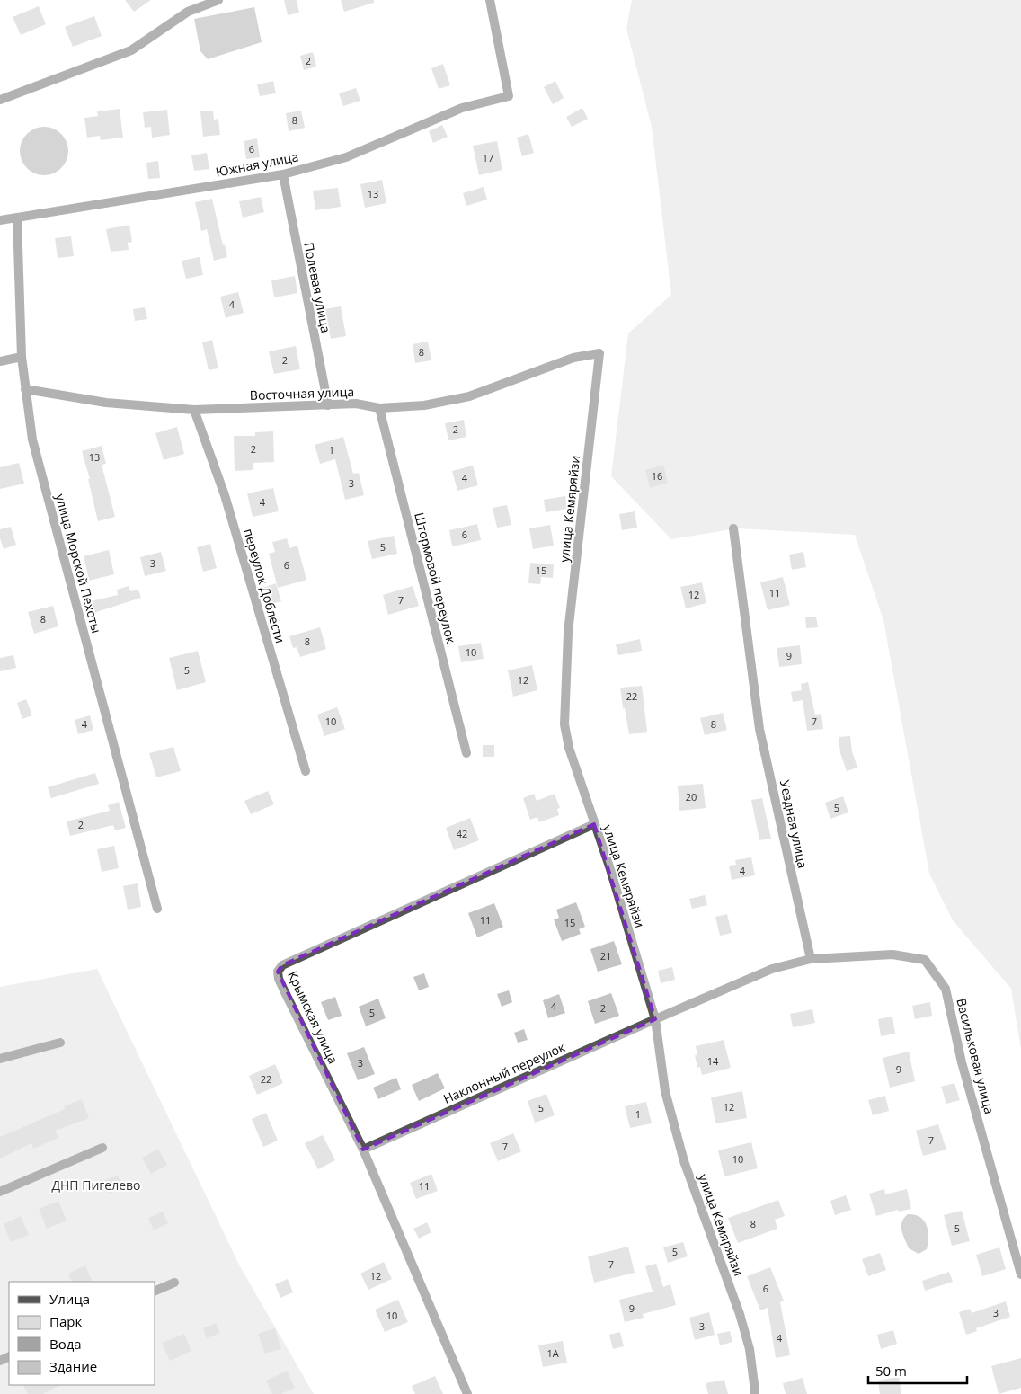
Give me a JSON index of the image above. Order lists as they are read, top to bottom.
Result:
{
  "streets": {
    "street": [
      "Южная улица",
      "Полевая улица",
      "Восточная улица",
      "улица Кемяряйзи",
      "улица Морской Пехоты",
      "Штормовой переулок",
      "переулок Доблести",
      "Уездная улица",
      "Крымская улица",
      "Васильковая улица",
      "Наклонный переулок"
    ]
  },
  "crossings": [
    ["Южная улица", "Полевая улица"],
    ["Южная улица", "улица Морской Пехоты"],
    ["Полевая улица", "Восточная улица"],
    ["Восточная улица", "улица Кемяряйзи"],
    ["Восточная улица", "улица Морской Пехоты"],
    ["Восточная улица", "Штормовой переулок"],
    ["Восточная улица", "переулок Доблести"],
    ["улица Кемяряйзи", "Крымская улица"],
    ["улица Кемяряйзи", "Наклонный переулок"],
    ["Уездная улица", "Васильковая улица"],
    ["Крымская улица", "Наклонный переулок"]
  ],
  "parks": ["ДНП Пигелево"],
  "house_numbers": [
    "2",
    "8",
    "6",
    "17",
    "13",
    "4",
    "8",
    "2",
    "2",
    "2",
    "1",
    "13",
    "16",
    "4",
    "3",
    "4",
    "6",
    "5",
    "3",
    "6",
    "15",
    "11",
    "12",
    "7",
    "8",
    "8",
    "10",
    "9",
    "5",
    "12",
    "22",
    "10",
    "7",
    "4",
    "8",
    "20",
    "5",
    "2",
    "42",
    "4",
    "11",
    "15",
    "21",
    "4",
    "2",
    "5",
    "14",
    "3",
    "9",
    "22",
    "12",
    "5",
    "1",
    "7",
    "7",
    "10",
    "11",
    "8",
    "5",
    "5",
    "7",
    "12",
    "6",
    "9",
    "3",
    "10",
    "3",
    "4",
    "1А"
  ],
  "legend": [
    "Улица",
    "Парк",
    "Вода",
    "Здание"
  ],
  "scale_bar": "50 m"
}
